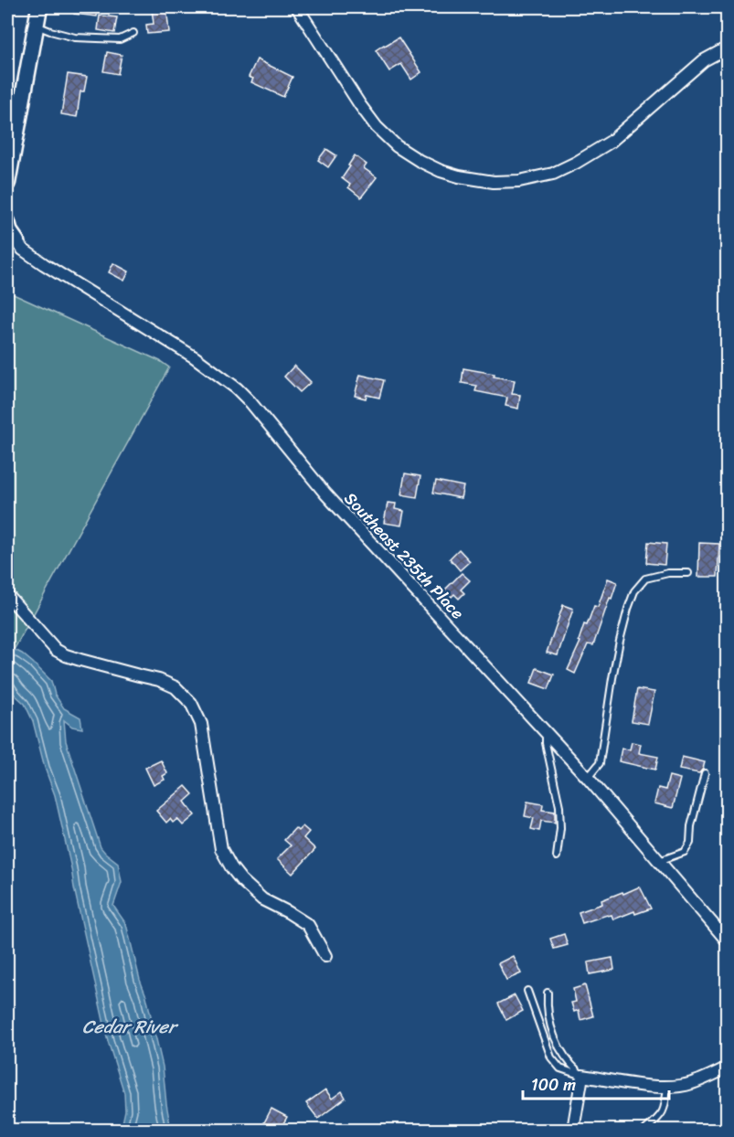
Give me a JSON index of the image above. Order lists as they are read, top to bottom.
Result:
{
  "streets": {
    "street": ["Southeast 235th Place"]
  },
  "water": ["Cedar River"],
  "scale_bar": "100 m"
}
